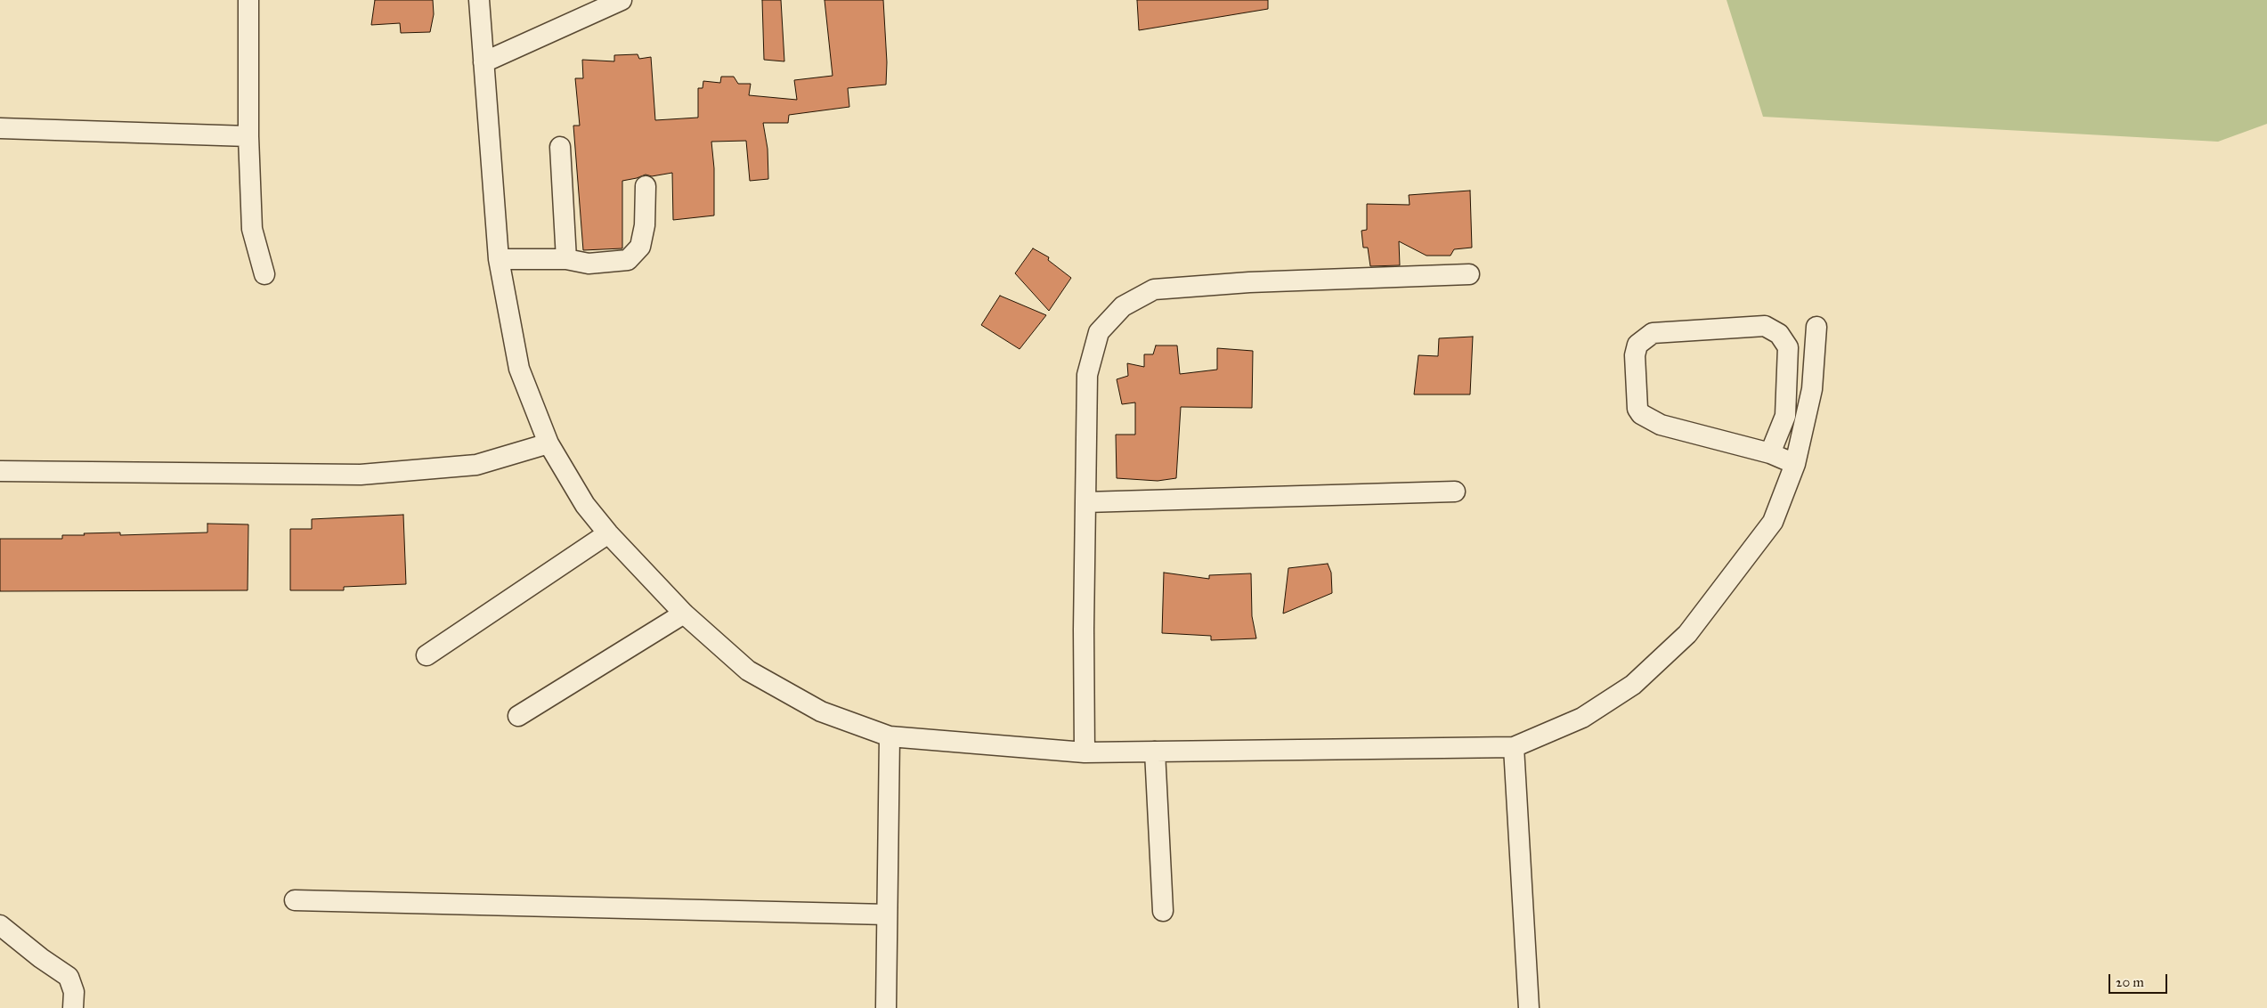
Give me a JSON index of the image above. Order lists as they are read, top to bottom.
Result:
{
  "scale_bar": "20 m"
}
